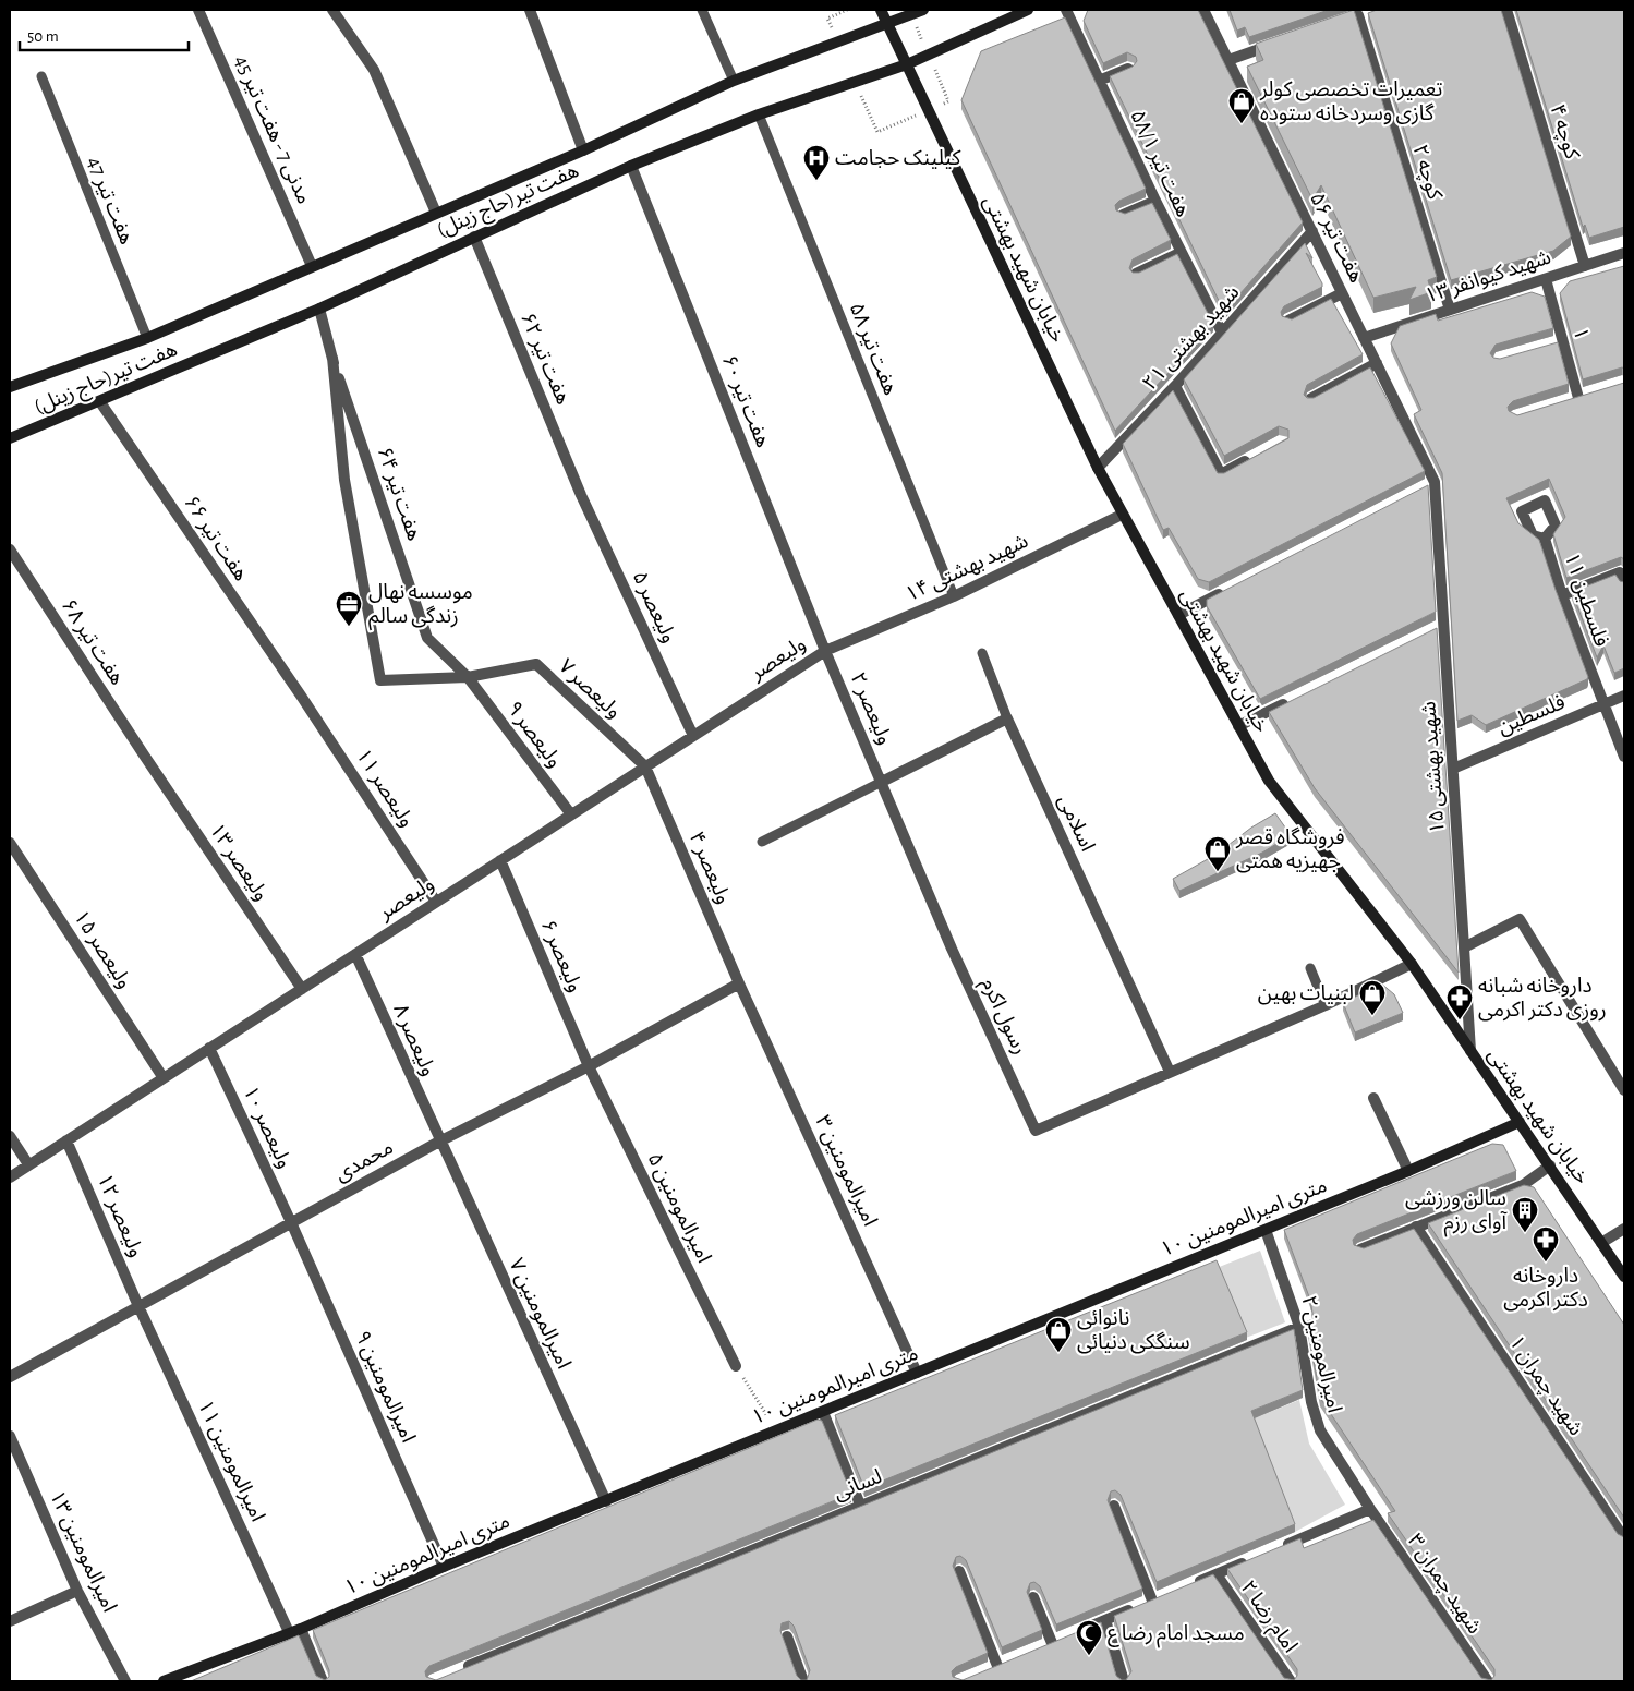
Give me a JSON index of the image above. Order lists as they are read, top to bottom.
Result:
{
  "streets": {
    "street": [
      "مدنی 7 - هفت تیر 45",
      "کوچه ۴",
      "هفت تیر ۵۸/۱",
      "کوچه ۲",
      "هفت تیر(حاج زینل)",
      "هفت تیر ۵۶",
      "خیابان شهید بهشتی",
      "شهید کیوانفر ۱۳",
      "۱",
      "شهید بهشتی ۲۱",
      "هفت تیر ۶۲",
      "هفت تیر ۶۰",
      "هفت تیر ۶۴",
      "هفت تیر ۶۶",
      "شهید بهشتی ۱۴",
      "فلسطین ۱۱",
      "ولیعصر ۵",
      "هفت تیر ۶۸",
      "ولیعصر",
      "ولیعصر ۷",
      "ولیعصر ۲",
      "فلسطین",
      "ولیعصر ۹",
      "شهید بهشتی ۱۵",
      "ولیعصر ۱۱",
      "اسلامی",
      "ولیعصر ۱۳",
      "ولیعصر ۴",
      "ولیعصر ۱۵",
      "ولیعصر ۶",
      "رسول اکرم",
      "ولیعصر ۸",
      "ولیعصر ۱۰",
      "محمدی",
      "امیرالمومنین ۳",
      "امیرالمومنین ۵",
      "ولیعصر ۱۲",
      "۱۰ متری امیرالمومنین",
      "امیرالمومنین ۷",
      "امیرالمومنین ۲",
      "شهید چمران ۱",
      "امیرالمومنین ۹",
      "امیرالمومنین ۱۱",
      "لسانی",
      "امیرالمومنین ۱۳",
      "شهید چمران ۳",
      "امام رضا ۲"
    ],
    "lane": ["هفت تیر 47", "هفت تیر ۵۸"]
  },
  "crossings": [
    ["مدنی 7 - هفت تیر 45", "هفت تیر(حاج زینل)"],
    ["کوچه ۴", "شهید کیوانفر ۱۳"],
    ["هفت تیر ۵۸/۱", "شهید بهشتی ۲۱"],
    ["کوچه ۲", "شهید کیوانفر ۱۳"],
    ["هفت تیر 47", "هفت تیر(حاج زینل)"],
    ["هفت تیر(حاج زینل)", "خیابان شهید بهشتی"],
    ["هفت تیر(حاج زینل)", "هفت تیر ۵۸"],
    ["هفت تیر(حاج زینل)", "هفت تیر ۶۲"],
    ["هفت تیر(حاج زینل)", "هفت تیر ۶۰"],
    ["هفت تیر(حاج زینل)", "هفت تیر ۶۴"],
    ["هفت تیر(حاج زینل)", "هفت تیر ۶۶"],
    ["هفت تیر ۵۶", "شهید کیوانفر ۱۳"],
    ["هفت تیر ۵۶", "شهید بهشتی ۲۱"],
    ["هفت تیر ۵۶", "شهید بهشتی ۱۵"],
    ["خیابان شهید بهشتی", "شهید بهشتی ۲۱"],
    ["خیابان شهید بهشتی", "شهید بهشتی ۱۴"],
    ["خیابان شهید بهشتی", "شهید بهشتی ۱۵"],
    ["خیابان شهید بهشتی", "۱۰ متری امیرالمومنین"],
    ["شهید کیوانفر ۱۳", "۱"],
    ["هفت تیر ۵۸", "شهید بهشتی ۱۴"],
    ["هفت تیر ۶۲", "ولیعصر ۵"],
    ["هفت تیر ۶۰", "شهید بهشتی ۱۴"],
    ["هفت تیر ۶۰", "ولیعصر"],
    ["هفت تیر ۶۰", "ولیعصر ۲"],
    ["هفت تیر ۶۴", "ولیعصر ۷"],
    ["هفت تیر ۶۴", "ولیعصر ۹"],
    ["هفت تیر ۶۶", "ولیعصر ۱۱"],
    ["شهید بهشتی ۱۴", "ولیعصر"],
    ["شهید بهشتی ۱۴", "ولیعصر ۲"],
    ["فلسطین ۱۱", "فلسطین"],
    ["ولیعصر ۵", "ولیعصر"],
    ["هفت تیر ۶۸", "ولیعصر ۱۳"],
    ["ولیعصر", "ولیعصر ۷"],
    ["ولیعصر", "ولیعصر ۲"],
    ["ولیعصر", "ولیعصر ۹"],
    ["ولیعصر", "ولیعصر ۱۱"],
    ["ولیعصر", "ولیعصر ۱۳"],
    ["ولیعصر", "ولیعصر ۴"],
    ["ولیعصر", "ولیعصر ۱۵"],
    ["ولیعصر", "ولیعصر ۶"],
    ["ولیعصر", "ولیعصر ۸"],
    ["ولیعصر", "ولیعصر ۱۰"],
    ["ولیعصر", "ولیعصر ۱۲"],
    ["ولیعصر ۷", "ولیعصر ۹"],
    ["ولیعصر ۷", "ولیعصر ۴"],
    ["ولیعصر ۲", "رسول اکرم"],
    ["فلسطین", "شهید بهشتی ۱۵"],
    ["اسلامی", "رسول اکرم"],
    ["ولیعصر ۴", "محمدی"],
    ["ولیعصر ۴", "امیرالمومنین ۳"],
    ["ولیعصر ۶", "محمدی"],
    ["ولیعصر ۶", "امیرالمومنین ۵"],
    ["ولیعصر ۸", "محمدی"],
    ["ولیعصر ۸", "امیرالمومنین ۷"],
    ["ولیعصر ۱۰", "محمدی"],
    ["ولیعصر ۱۰", "امیرالمومنین ۹"],
    ["محمدی", "امیرالمومنین ۳"],
    ["محمدی", "امیرالمومنین ۵"],
    ["محمدی", "ولیعصر ۱۲"],
    ["محمدی", "امیرالمومنین ۷"],
    ["محمدی", "امیرالمومنین ۹"],
    ["محمدی", "امیرالمومنین ۱۱"],
    ["امیرالمومنین ۳", "۱۰ متری امیرالمومنین"],
    ["ولیعصر ۱۲", "امیرالمومنین ۱۱"],
    ["۱۰ متری امیرالمومنین", "امیرالمومنین ۷"],
    ["۱۰ متری امیرالمومنین", "امیرالمومنین ۲"],
    ["۱۰ متری امیرالمومنین", "امیرالمومنین ۹"],
    ["۱۰ متری امیرالمومنین", "امیرالمومنین ۱۱"],
    ["امیرالمومنین ۲", "لسانی"],
    ["امیرالمومنین ۲", "شهید چمران ۳"]
  ],
  "places": {
    "shop": [
      "تعمیرات تخصصی کولر گازی وسردخانه ستوده",
      "فروشگاه قصر جهیزیه همتی",
      "لبنیات بهین",
      "نانوائی سنگکی دنیائی"
    ],
    "hospital": ["کیلینک حجامت"],
    "office": ["موسسه نهال زندگی سالم"],
    "pharmacy": ["داروخانه شبانه روزی دکتر اکرمی", "داروخانه دکتر اکرمی"],
    "building": ["سالن ورزشی آوای رزم"],
    "mosque": ["مسجد امام رضا ع"]
  },
  "scale_bar": "50 m"
}
